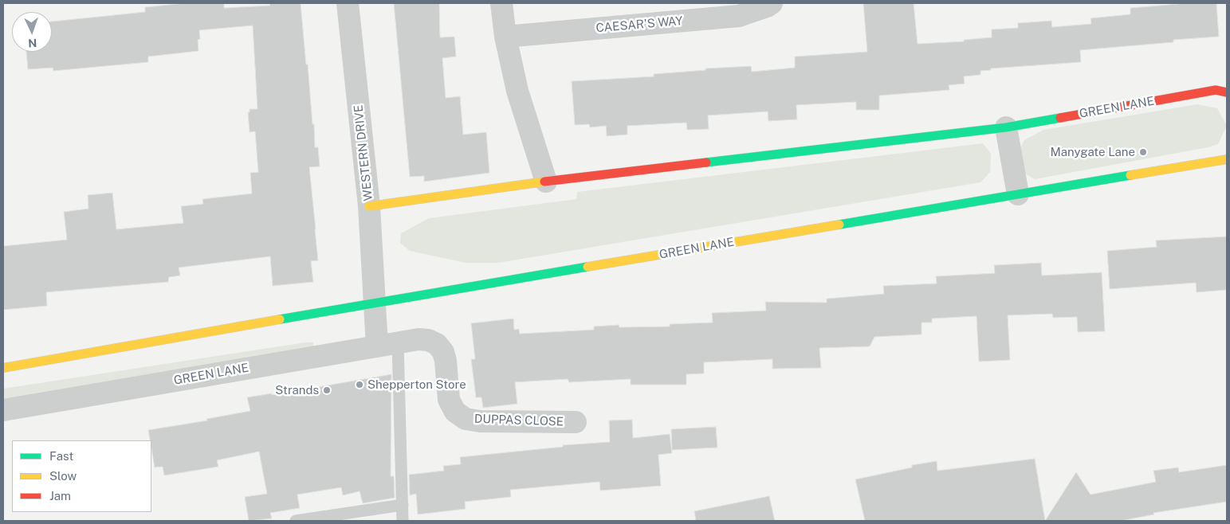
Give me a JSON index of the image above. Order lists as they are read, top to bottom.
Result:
{
  "streets": {
    "main road": ["GREEN LANE"],
    "street": ["CAESAR'S WAY", "WESTERN DRIVE", "DUPPAS CLOSE"]
  },
  "crossings": [
    ["GREEN LANE", "WESTERN DRIVE"],
    ["GREEN LANE", "DUPPAS CLOSE"]
  ],
  "places": ["Manygate Lane", "Shepperton Store", "Strands"],
  "legend": ["Fast", "Slow", "Jam"],
  "north": "bottom"
}
